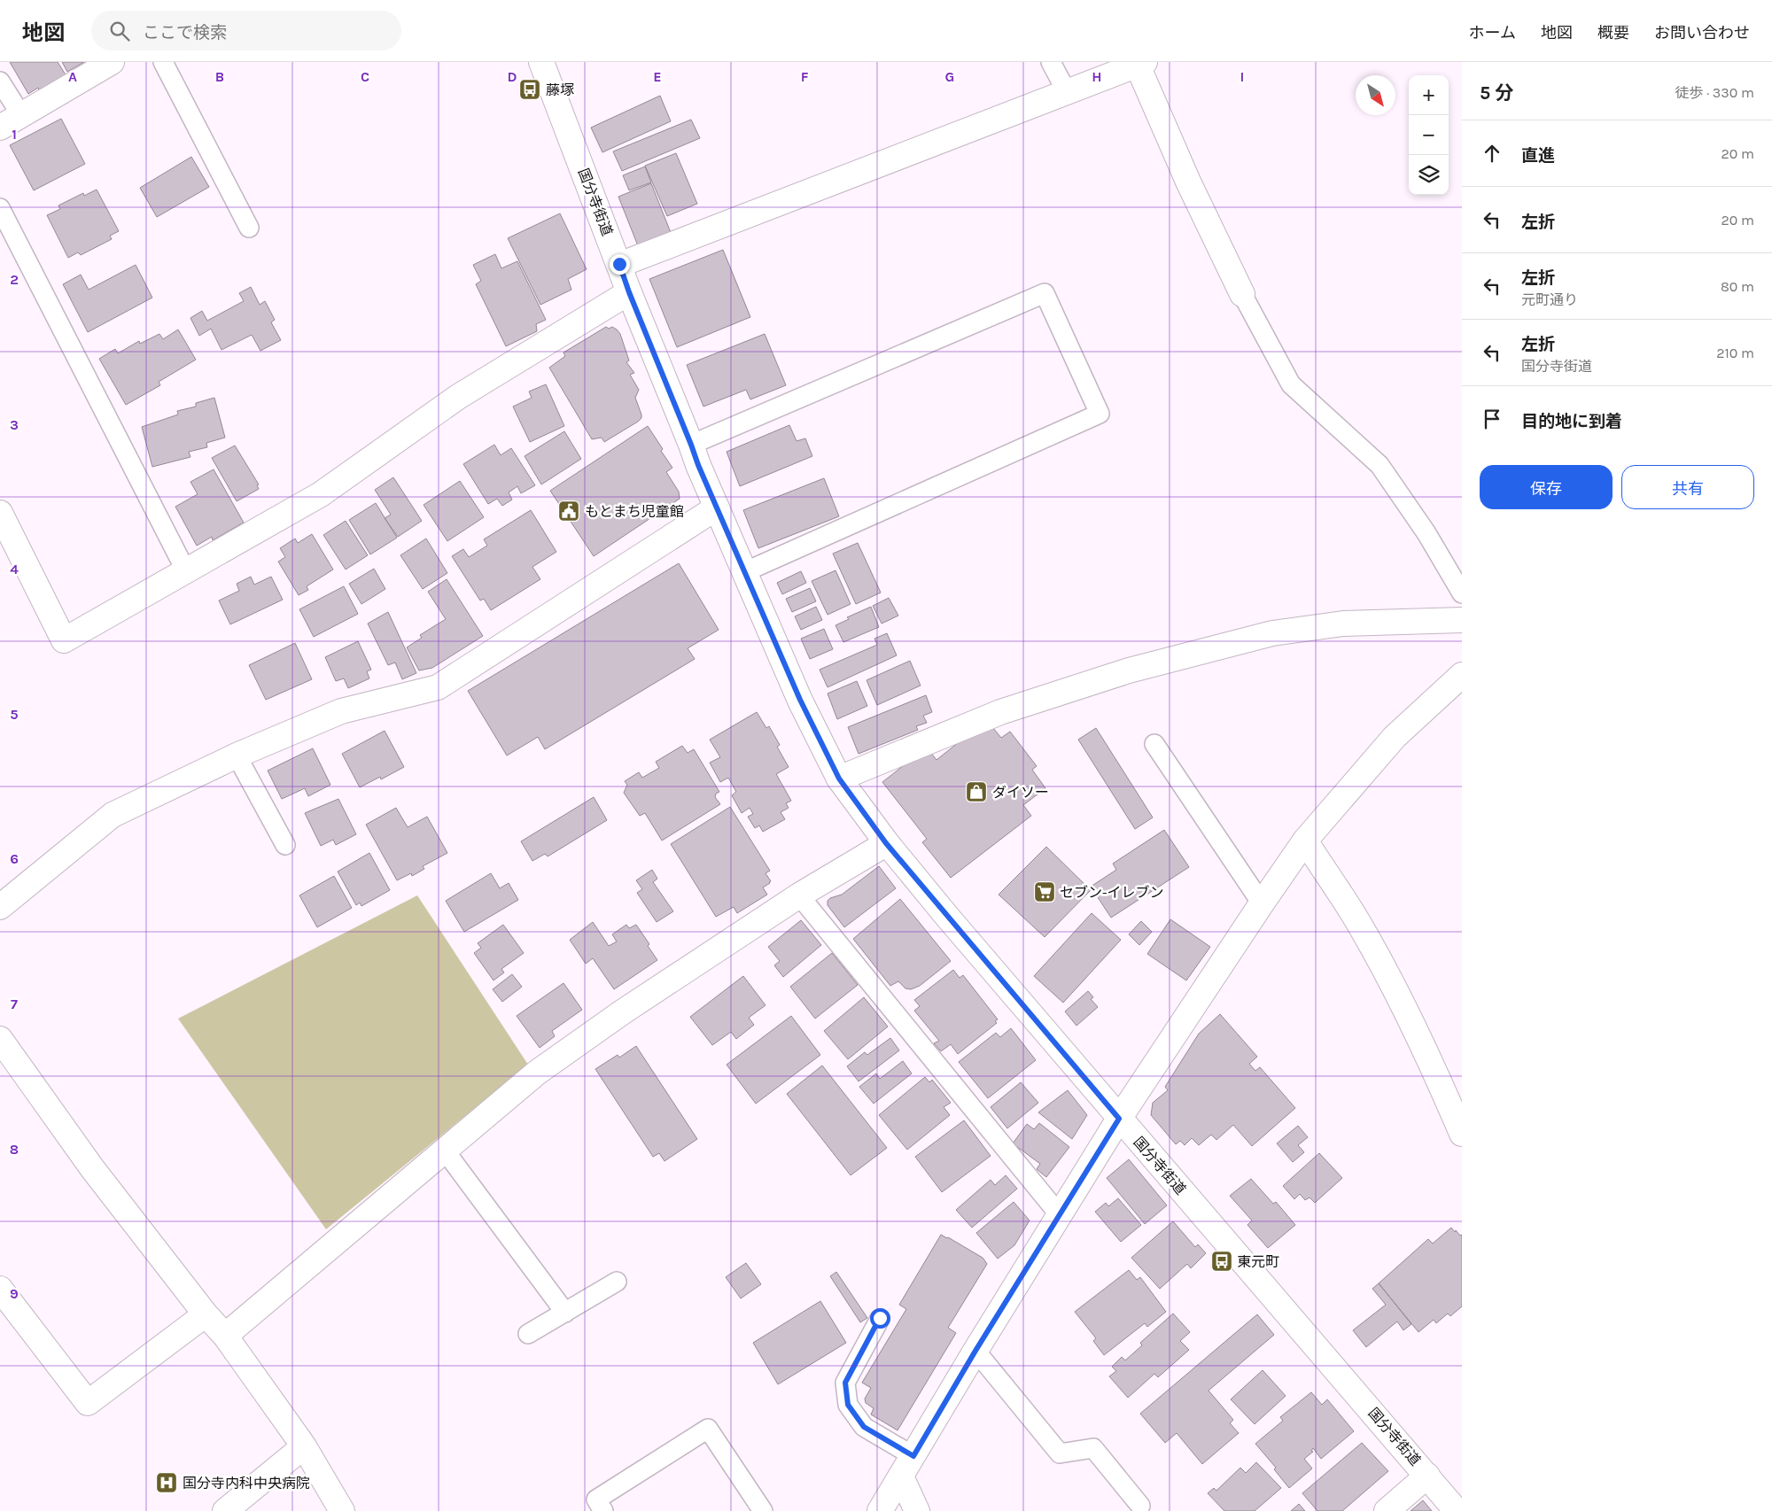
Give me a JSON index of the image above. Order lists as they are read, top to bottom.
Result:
{
  "streets": {
    "street": ["国分寺街道"]
  },
  "places": {
    "bus stop": ["藤塚", "東元町"],
    "public building": ["もとまち児童館"],
    "shop": ["ダイソー"],
    "supermarket": ["セブン-イレブン"],
    "hospital": ["国分寺内科中央病院"]
  },
  "north": "bottom right",
  "page": {
    "header": "地図",
    "search": "ここで検索",
    "nav": [
      "ホーム",
      "地図",
      "概要",
      "お問い合わせ"
    ],
    "heading": ["5 分", "徒歩 · 330 m"],
    "map_buttons": ["+", "−"],
    "list": [
      ["直進", "20 m"],
      ["左折", "20 m"],
      ["左折", "元町通り", "80 m"],
      ["左折", "国分寺街道", "210 m"],
      "目的地に到着"
    ],
    "buttons": ["保存", "共有"]
  },
  "grid": {
    "columns": [
      "A",
      "B",
      "C",
      "D",
      "E",
      "F",
      "G",
      "H",
      "I"
    ],
    "rows": [
      "1",
      "2",
      "3",
      "4",
      "5",
      "6",
      "7",
      "8",
      "9"
    ]
  }
}
